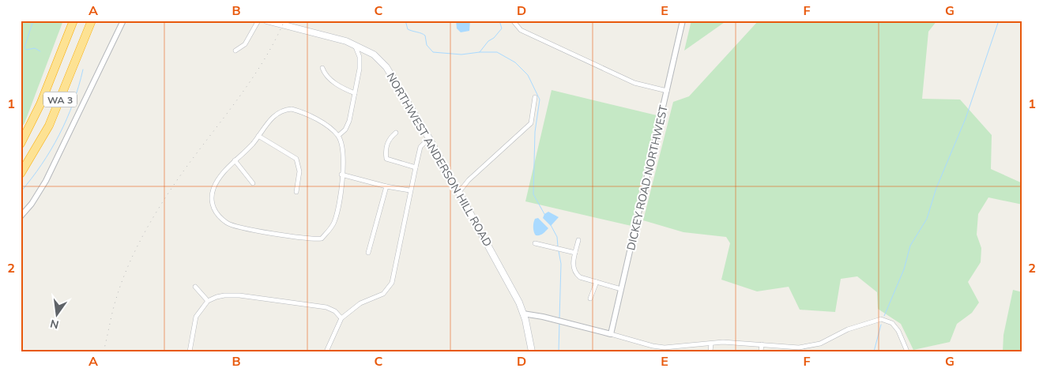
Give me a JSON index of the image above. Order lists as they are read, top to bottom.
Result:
{
  "streets": {
    "highway": ["WA 3"],
    "main road": ["NORTHWEST ANDERSON HILL ROAD"],
    "street": ["DICKEY ROAD NORTHWEST"]
  },
  "north": "bottom",
  "grid": {
    "columns": [
      "A",
      "B",
      "C",
      "D",
      "E",
      "F",
      "G"
    ],
    "rows": ["1", "2"]
  }
}
